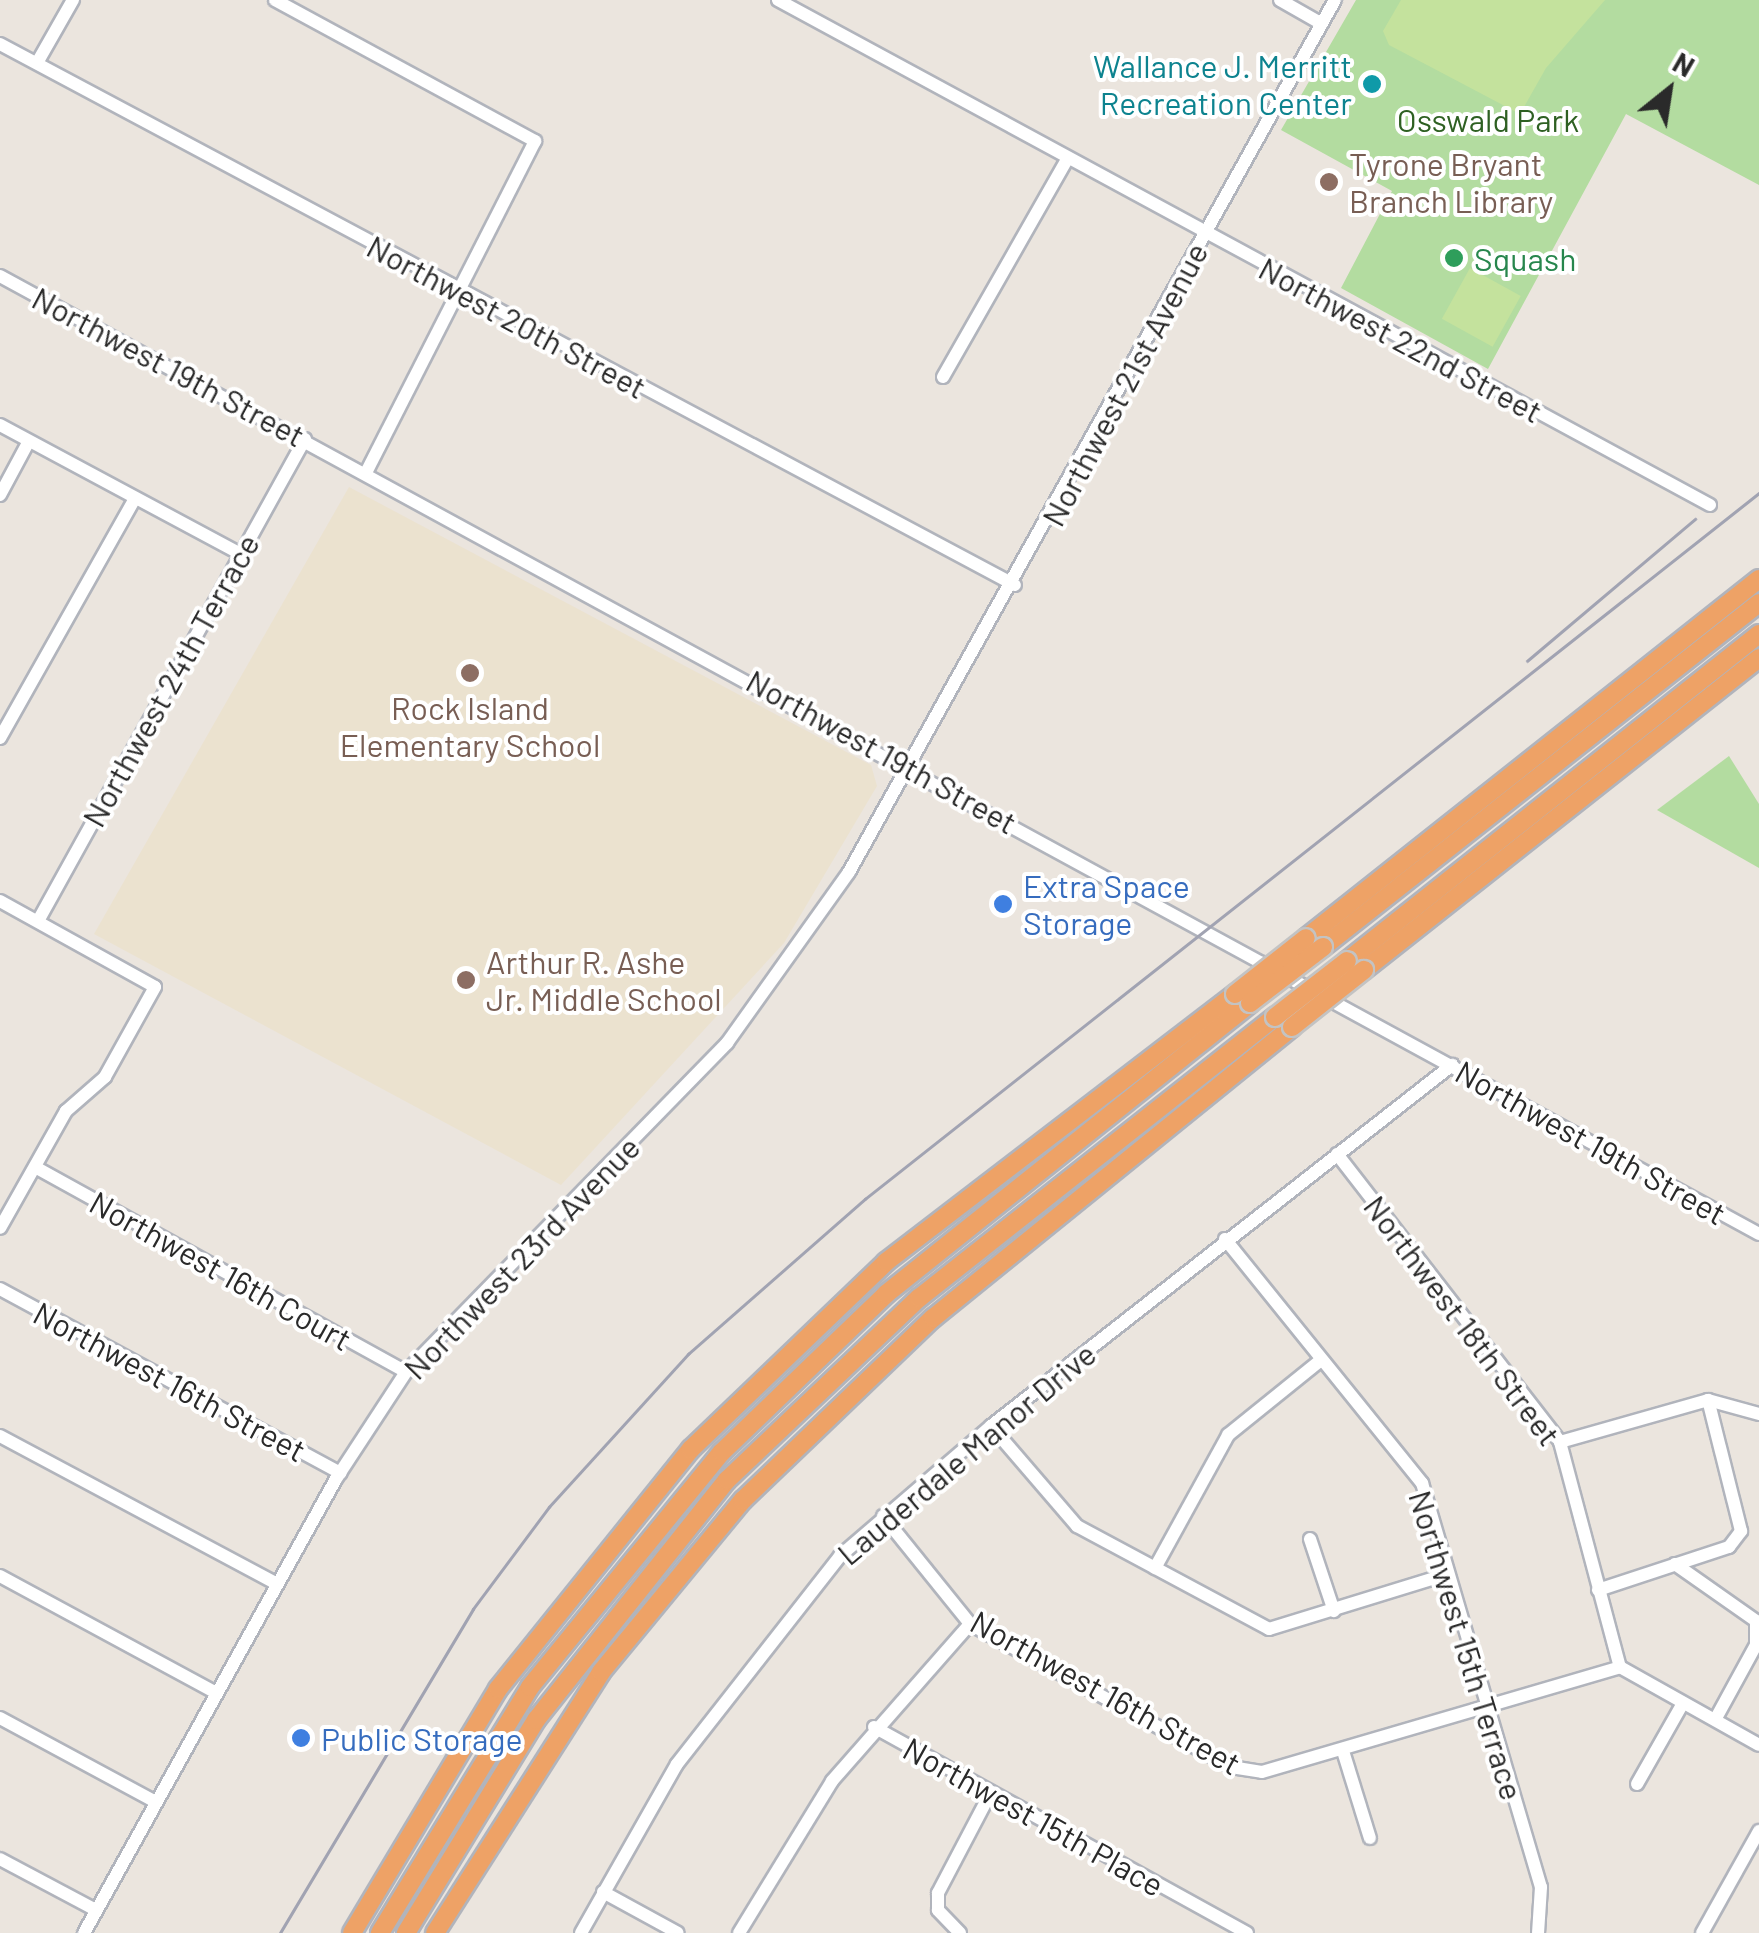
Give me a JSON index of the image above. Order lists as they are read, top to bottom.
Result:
{
  "streets": {
    "street": [
      "Northwest 20th Street",
      "Northwest 22nd Street",
      "Northwest 19th Street",
      "Northwest 21st Avenue",
      "Northwest 24th Terrace",
      "Northwest 23rd Avenue",
      "Northwest 16th Court",
      "Northwest 18th Street",
      "Northwest 16th Street",
      "Lauderdale Manor Drive",
      "Northwest 15th Terrace",
      "Northwest 15th Place"
    ]
  },
  "crossings": [
    ["Northwest 20th Street", "Northwest 21st Avenue"],
    ["Northwest 22nd Street", "Northwest 21st Avenue"],
    ["Northwest 19th Street", "Northwest 21st Avenue"],
    ["Northwest 19th Street", "Northwest 24th Terrace"],
    ["Northwest 19th Street", "Northwest 23rd Avenue"],
    ["Northwest 19th Street", "Lauderdale Manor Drive"],
    ["Northwest 21st Avenue", "Northwest 23rd Avenue"],
    ["Northwest 23rd Avenue", "Northwest 16th Court"],
    ["Northwest 23rd Avenue", "Northwest 16th Street"],
    ["Northwest 18th Street", "Northwest 16th Street"],
    ["Northwest 18th Street", "Lauderdale Manor Drive"],
    ["Northwest 16th Street", "Lauderdale Manor Drive"],
    ["Northwest 16th Street", "Northwest 15th Terrace"],
    ["Lauderdale Manor Drive", "Northwest 15th Terrace"]
  ],
  "parks": ["Osswald Park"],
  "places": [
    "Wallance J. Merritt Recreation Center",
    "Tyrone Bryant Branch Library",
    "Squash",
    "Rock Island Elementary School",
    "Extra Space Storage",
    "Arthur R. Ashe Jr. Middle School",
    "Public Storage"
  ],
  "north": "top right"
}
